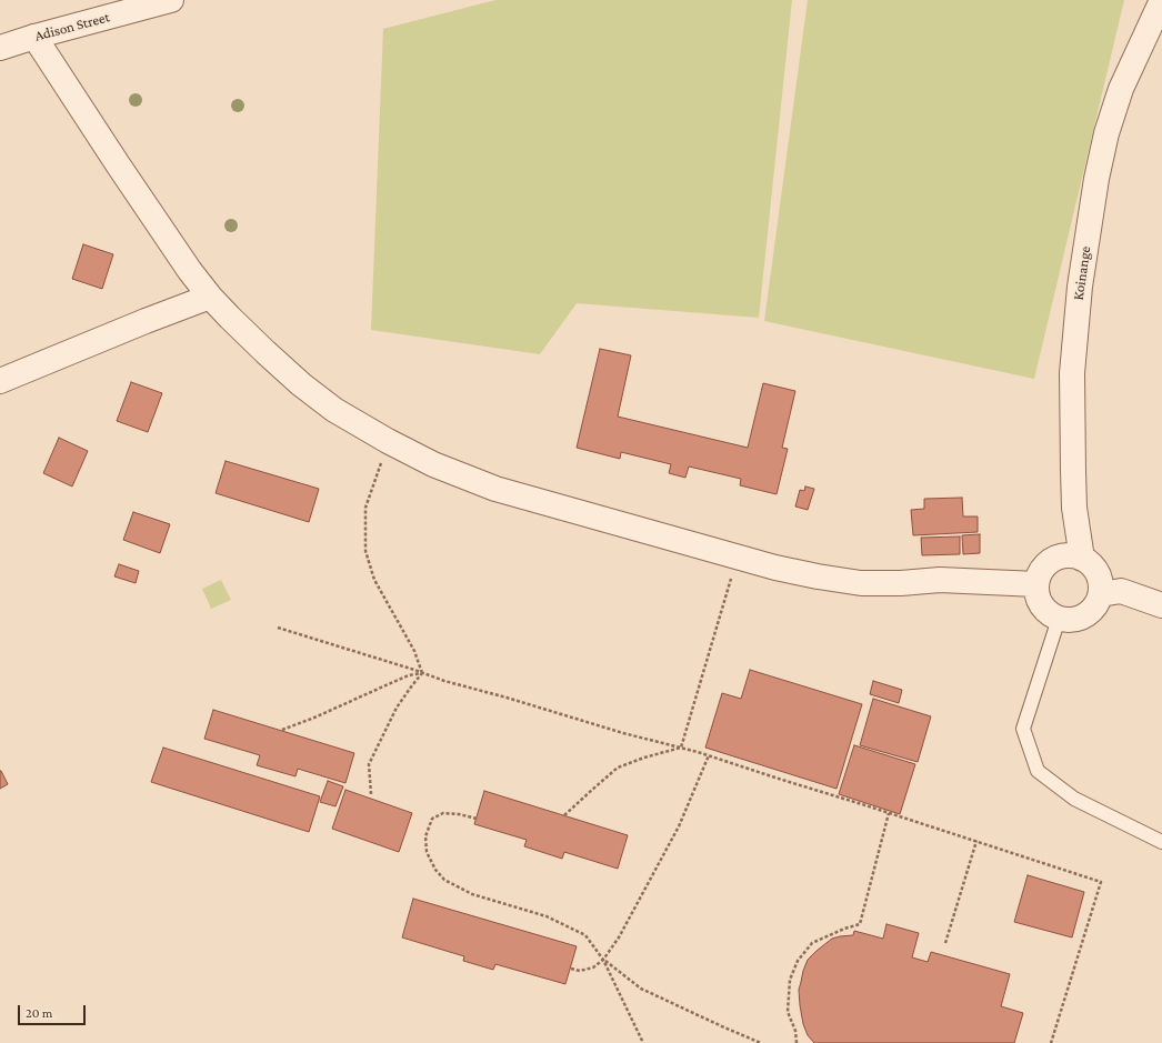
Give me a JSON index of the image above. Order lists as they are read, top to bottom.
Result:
{
  "streets": {
    "street": ["Adison Street", "Koinange"]
  },
  "scale_bar": "20 m"
}
